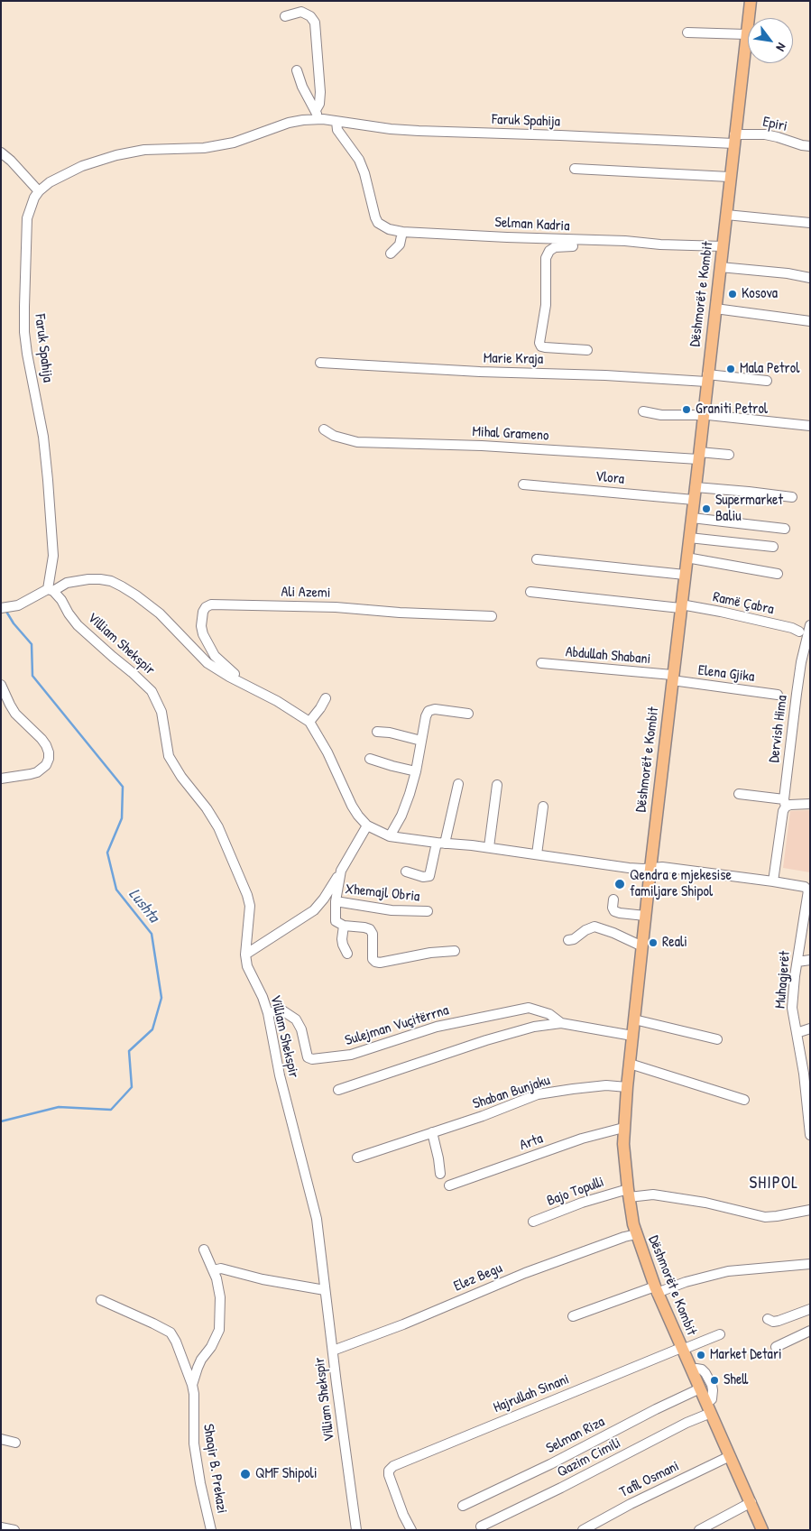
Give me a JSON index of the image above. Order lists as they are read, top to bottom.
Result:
{
  "streets": {
    "main road": ["Dëshmorët e Kombit"],
    "street": [
      "Faruk Spahija",
      "Epiri",
      "Selman Kadria",
      "Marie Kraja",
      "Mihal Grameno",
      "Vlora",
      "Ali Azemi",
      "Ramë Çabra",
      "Villiam Shekspir",
      "Abdullah Shabani",
      "Elena Gjika",
      "Dervish Hima",
      "Xhemajl Obria",
      "Muhagjerët",
      "Sulejman Vuçitërrna",
      "Shaban Bunjaku",
      "Arta",
      "Bajo Topulli",
      "Elez Begu",
      "Hajrullah Sinani",
      "Selman Riza",
      "Qazim Cimili",
      "Shaqir B. Prekazi",
      "Tafil Osmani"
    ]
  },
  "crossings": [
    ["Faruk Spahija", "Epiri"],
    ["Faruk Spahija", "Selman Kadria"],
    ["Faruk Spahija", "Dëshmorët e Kombit"],
    ["Faruk Spahija", "Villiam Shekspir"],
    ["Epiri", "Dëshmorët e Kombit"],
    ["Selman Kadria", "Dëshmorët e Kombit"],
    ["Dëshmorët e Kombit", "Marie Kraja"],
    ["Dëshmorët e Kombit", "Mihal Grameno"],
    ["Dëshmorët e Kombit", "Vlora"],
    ["Dëshmorët e Kombit", "Ramë Çabra"],
    ["Dëshmorët e Kombit", "Abdullah Shabani"],
    ["Dëshmorët e Kombit", "Elena Gjika"],
    ["Dëshmorët e Kombit", "Muhagjerët"],
    ["Dëshmorët e Kombit", "Sulejman Vuçitërrna"],
    ["Dëshmorët e Kombit", "Shaban Bunjaku"],
    ["Dëshmorët e Kombit", "Arta"],
    ["Dëshmorët e Kombit", "Bajo Topulli"],
    ["Dëshmorët e Kombit", "Elez Begu"],
    ["Dëshmorët e Kombit", "Hajrullah Sinani"],
    ["Dëshmorët e Kombit", "Selman Riza"],
    ["Dëshmorët e Kombit", "Qazim Cimili"],
    ["Dëshmorët e Kombit", "Tafil Osmani"],
    ["Villiam Shekspir", "Sulejman Vuçitërrna"],
    ["Villiam Shekspir", "Elez Begu"],
    ["Abdullah Shabani", "Elena Gjika"],
    ["Dervish Hima", "Muhagjerët"]
  ],
  "districts": ["SHIPOL"],
  "water": ["Lushta"],
  "places": [
    "Kosova",
    "Mala Petrol",
    "Graniti Petrol",
    "Supermarket Baliu",
    "Qendra e mjekesise familjare Shipol",
    "Reali",
    "Market Detari",
    "Shell",
    "QMF Shipoli"
  ],
  "north": "bottom right"
}
